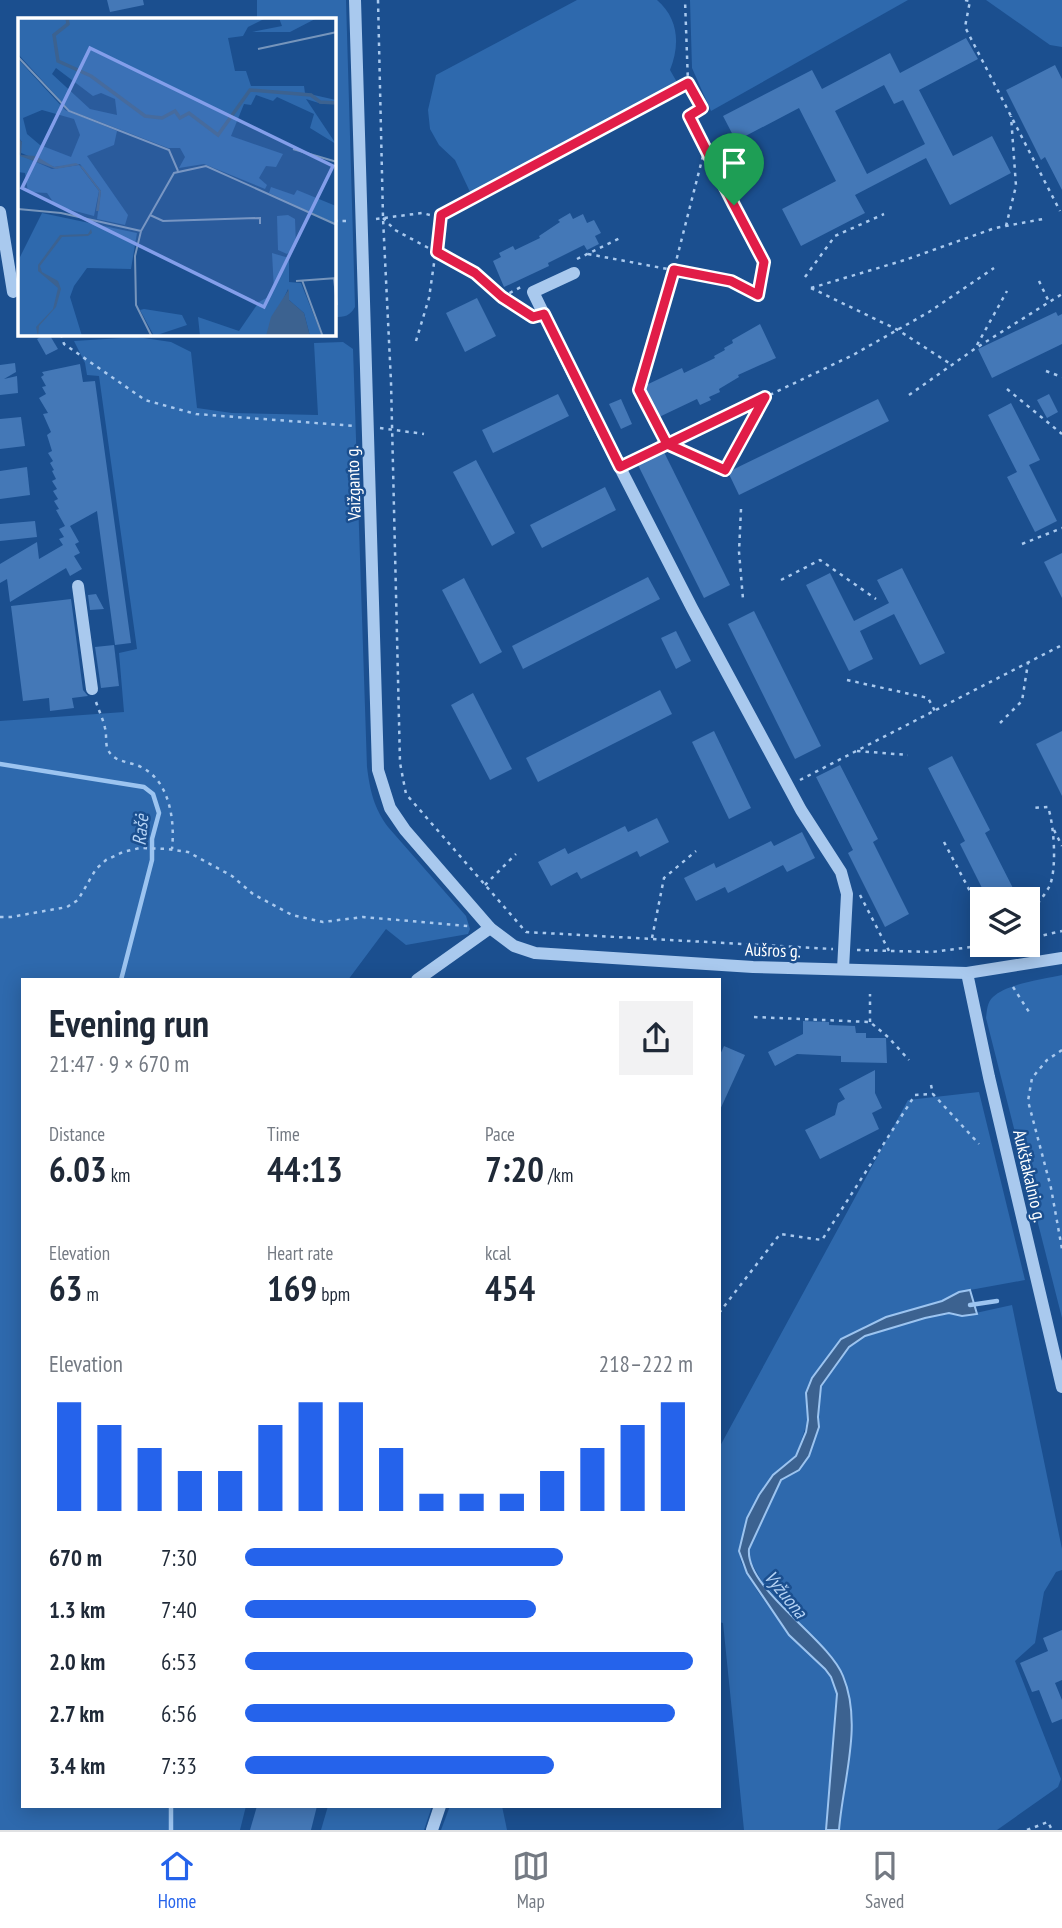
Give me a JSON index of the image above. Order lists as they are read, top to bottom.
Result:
{
  "streets": {
    "street": ["Vaižganto g.", "Aušros g.", "Aukštakalnio g."]
  },
  "crossings": [
    ["Vaižganto g.", "Aušros g."],
    ["Aušros g.", "Aukštakalnio g."]
  ],
  "water": ["Rašė", "Vyžuona"],
  "page": {
    "heading": ["Evening run", "21:47 · 9 × 670 m"],
    "stats": [
      ["Distance", "6.03 km"],
      ["Time", "44:13"],
      ["Pace", "7:20 /km"],
      ["Elevation", "63 m"],
      ["Heart rate", "169 bpm"],
      ["kcal", "454"]
    ],
    "chart": ["Elevation", "218–222 m"],
    "list": [
      {
        "name": "670 m",
        "note": "7:30"
      },
      {
        "name": "1.3 km",
        "note": "7:40"
      },
      {
        "name": "2.0 km",
        "note": "6:53"
      },
      {
        "name": "2.7 km",
        "note": "6:56"
      },
      {
        "name": "3.4 km",
        "note": "7:33"
      }
    ],
    "tabs": ["Home", "Map", "Saved"]
  }
}
